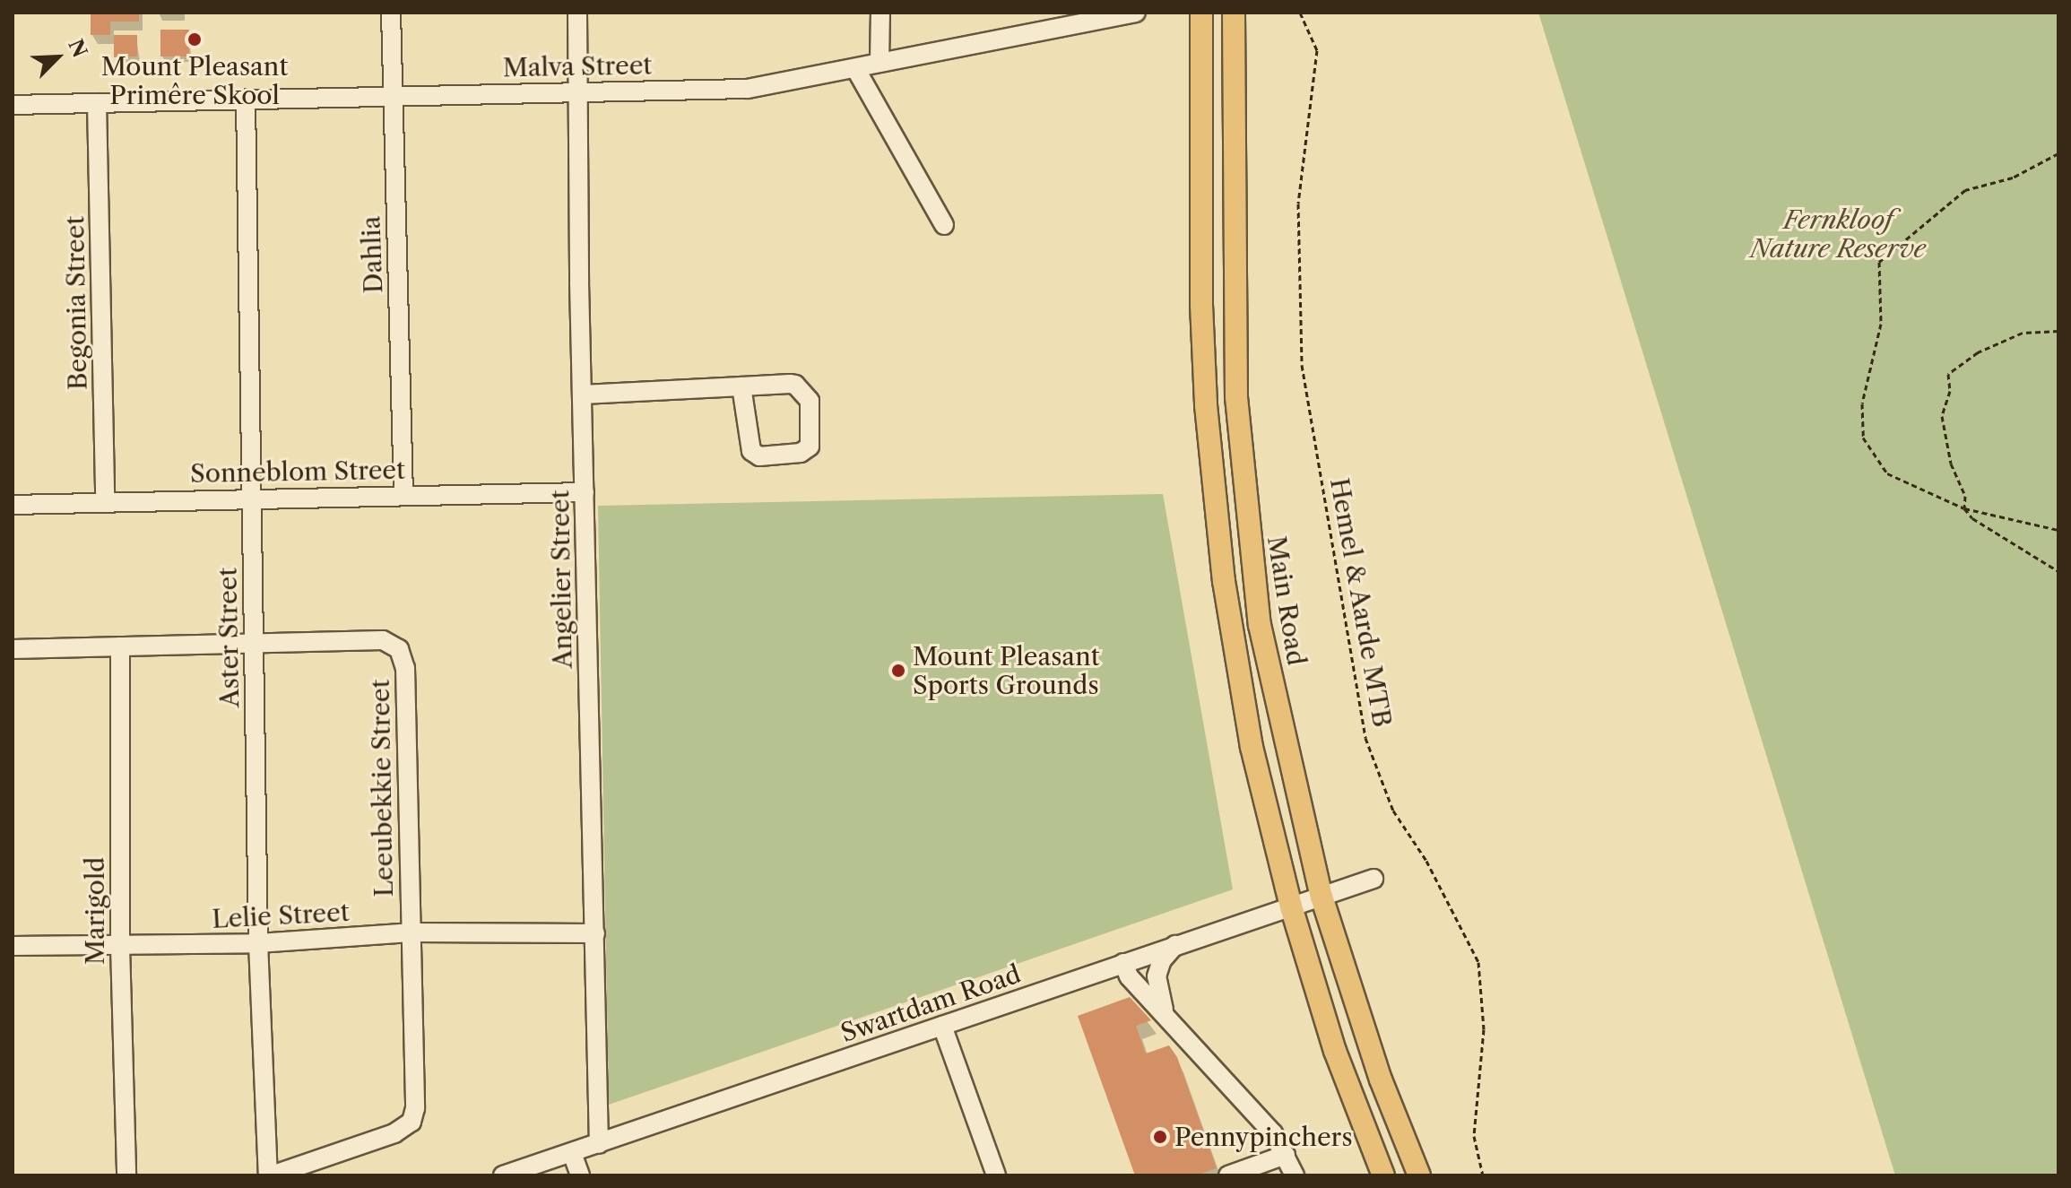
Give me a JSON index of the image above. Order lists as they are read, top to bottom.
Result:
{
  "streets": {
    "main road": ["Main Road"],
    "street": [
      "Malva Street",
      "Dahlia",
      "Begonia Street",
      "Sonneblom Street",
      "Angelier Street",
      "Aster Street",
      "Leeubekkie Street",
      "Marigold",
      "Lelie Street",
      "Swartdam Road"
    ],
    "path": ["Hemel & Aarde MTB"]
  },
  "crossings": [
    ["Malva Street", "Dahlia"],
    ["Malva Street", "Begonia Street"],
    ["Malva Street", "Angelier Street"],
    ["Malva Street", "Aster Street"],
    ["Dahlia", "Sonneblom Street"],
    ["Begonia Street", "Sonneblom Street"],
    ["Sonneblom Street", "Angelier Street"],
    ["Sonneblom Street", "Aster Street"],
    ["Angelier Street", "Lelie Street"],
    ["Angelier Street", "Swartdam Road"],
    ["Main Road", "Swartdam Road"],
    ["Aster Street", "Leeubekkie Street"],
    ["Aster Street", "Lelie Street"],
    ["Leeubekkie Street", "Marigold"],
    ["Leeubekkie Street", "Lelie Street"],
    ["Marigold", "Lelie Street"]
  ],
  "parks": ["Fernkloof Nature Reserve"],
  "places": ["Mount Pleasant Primêre Skool", "Mount Pleasant Sports Grounds", "Pennypinchers"],
  "north": "top right"
}
